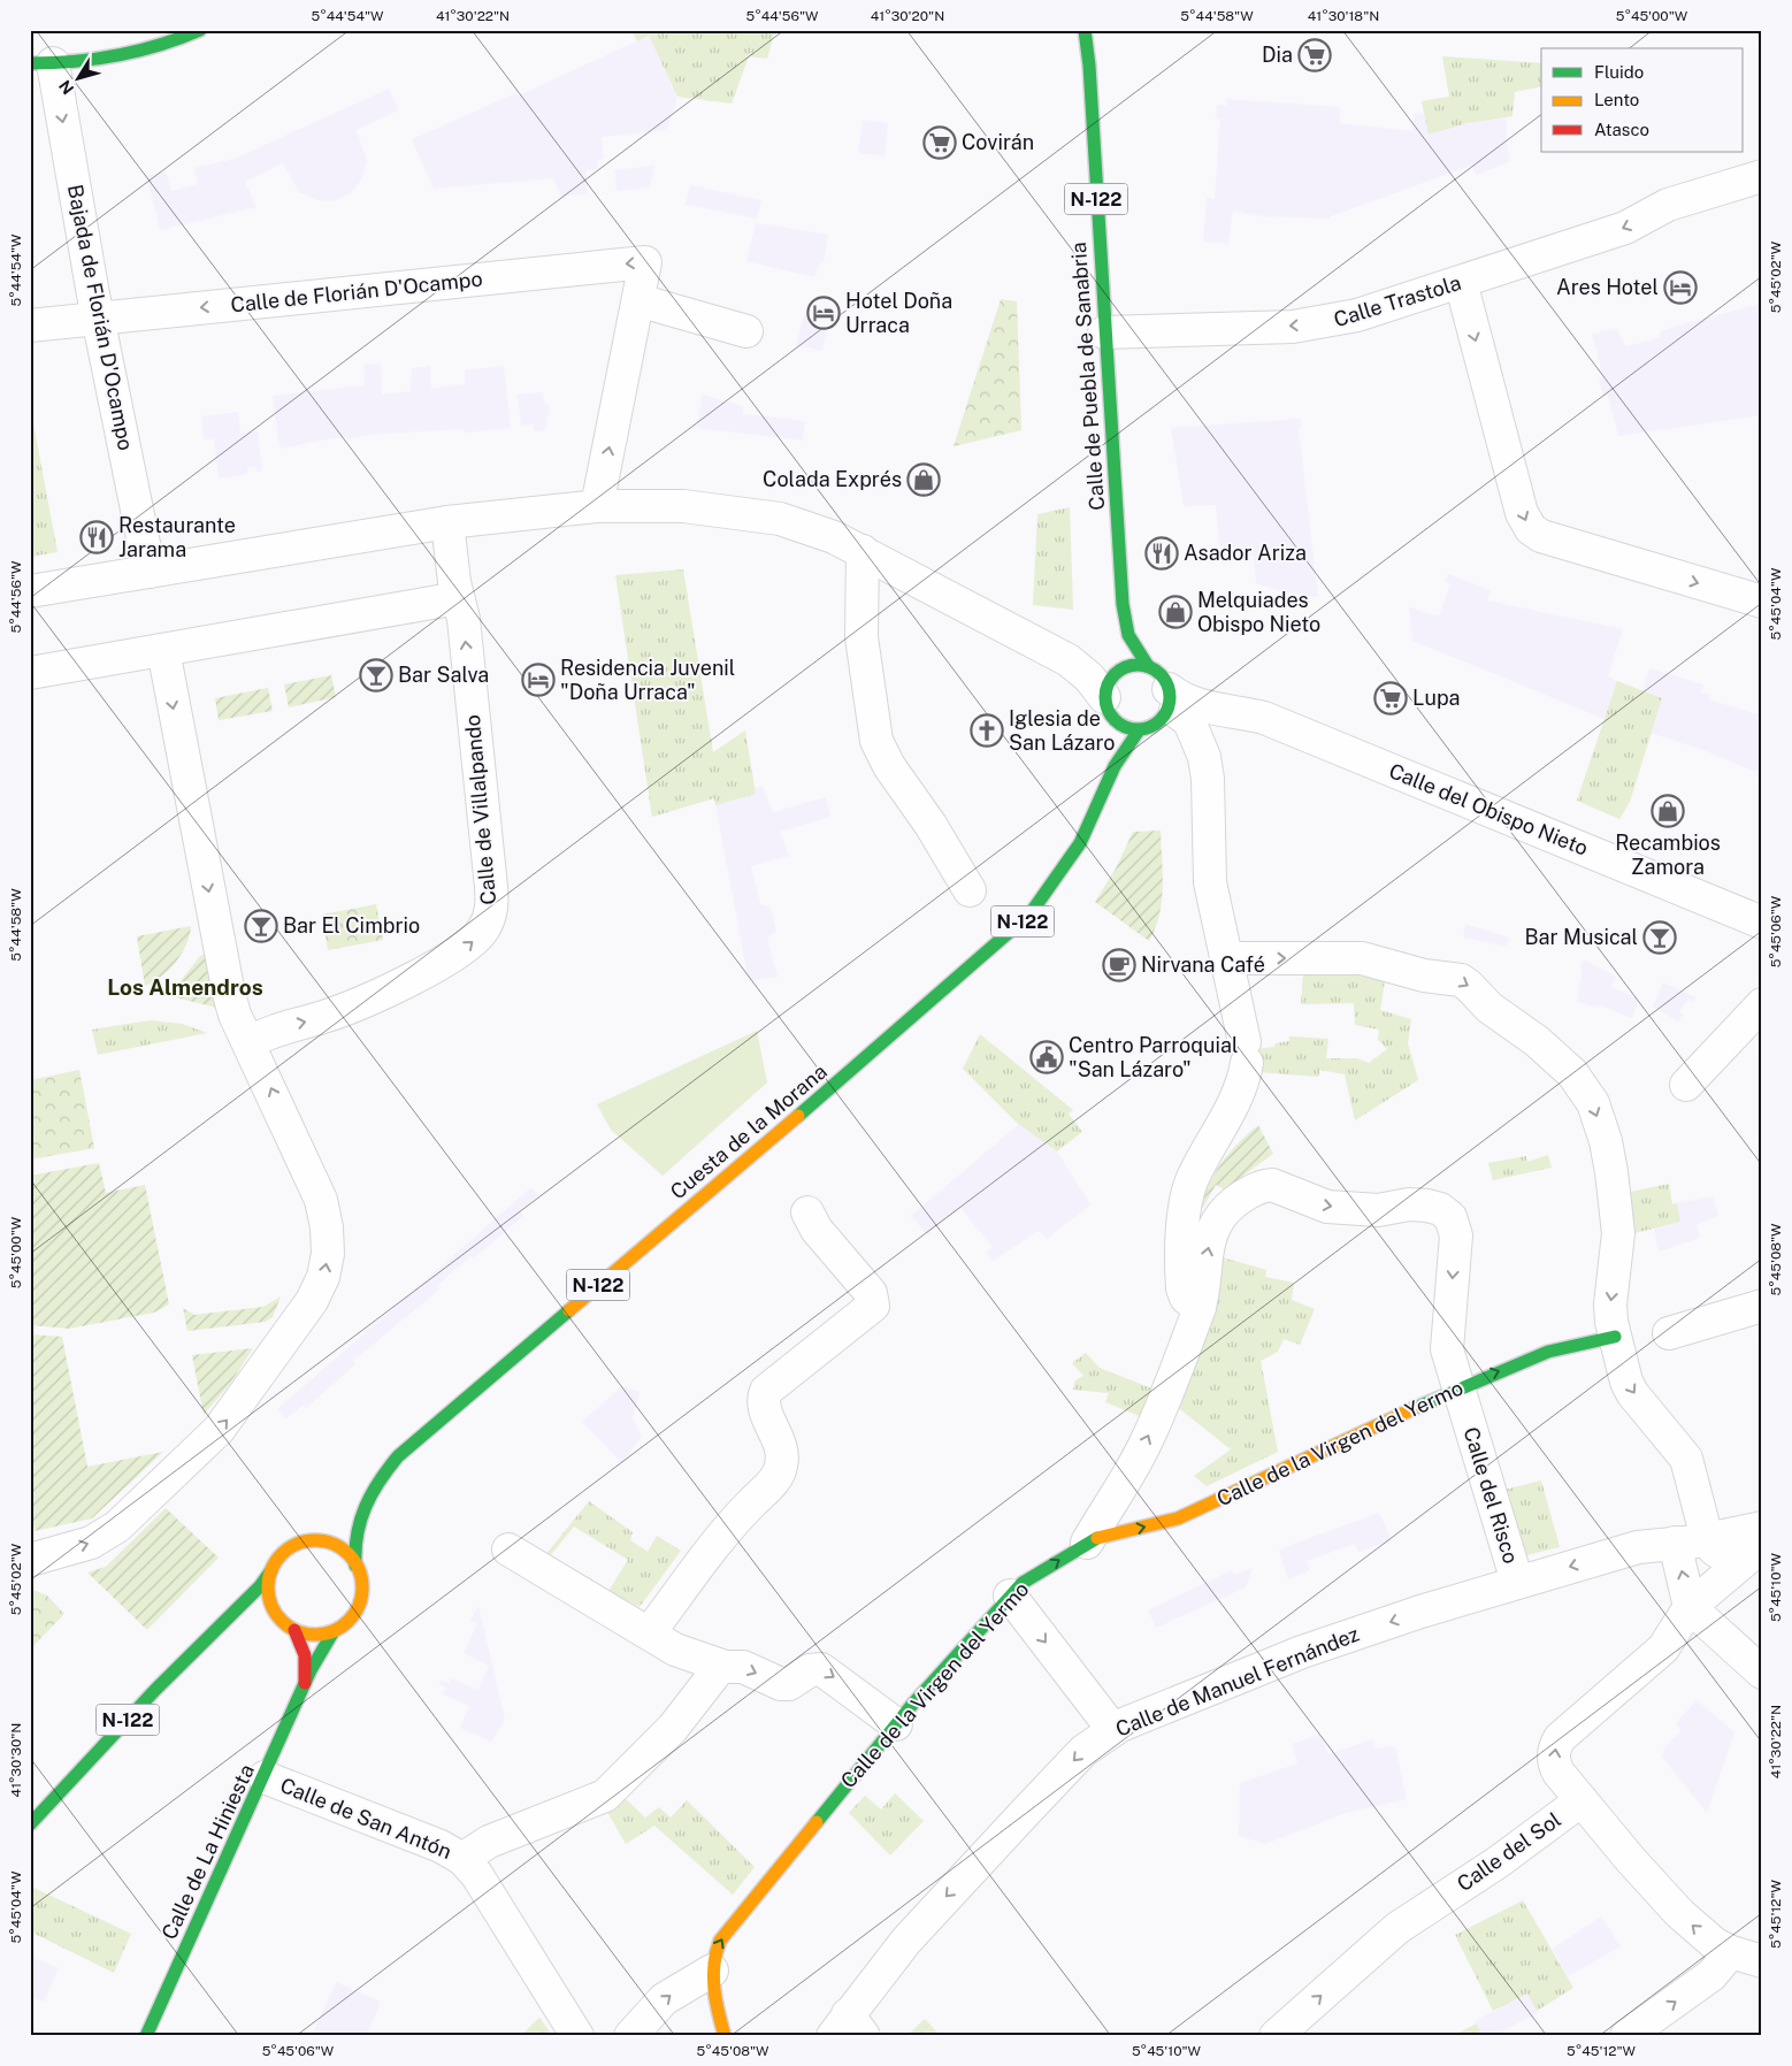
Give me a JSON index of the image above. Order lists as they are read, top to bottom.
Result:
{
  "streets": {
    "main road": [
      "N-122",
      "Calle de Puebla de Sanabria",
      "Cuesta de la Morana",
      "Calle de la Virgen del Yermo",
      "Calle de La Hiniesta"
    ],
    "street": [
      "Calle de Florián D'Ocampo",
      "Calle Trastola",
      "Bajada de Florián D'Ocampo",
      "Calle de Villalpando",
      "Calle del Obispo Nieto",
      "Calle del Risco",
      "Calle de Manuel Fernández",
      "Calle de San Antón",
      "Calle del Sol"
    ]
  },
  "crossings": [
    ["N-122", "Calle de Puebla de Sanabria"],
    ["N-122", "Calle del Obispo Nieto"],
    ["N-122", "Cuesta de la Morana"],
    ["N-122", "Calle de La Hiniesta"],
    ["Calle de Florián D'Ocampo", "Bajada de Florián D'Ocampo"],
    ["Calle Trastola", "Calle de Puebla de Sanabria"],
    ["Calle de Puebla de Sanabria", "Cuesta de la Morana"],
    ["Calle del Obispo Nieto", "Cuesta de la Morana"],
    ["Cuesta de la Morana", "Calle de La Hiniesta"],
    ["Calle de la Virgen del Yermo", "Calle del Risco"],
    ["Calle del Risco", "Calle de Manuel Fernández"],
    ["Calle de San Antón", "Calle de La Hiniesta"]
  ],
  "one_way": [
    "Calle Trastola",
    "Bajada de Florián D'Ocampo",
    "Calle de Villalpando",
    "Calle de la Virgen del Yermo",
    "Calle de Manuel Fernández",
    "Calle del Sol"
  ],
  "districts": ["Los Almendros"],
  "places": {
    "supermarket": ["Dia", "Covirán", "Lupa"],
    "hotel": ["Ares Hotel", "Hotel Doña Urraca", "Residencia Juvenil \"Doña Urraca\""],
    "shop": ["Colada Exprés", "Melquiades Obispo Nieto", "Recambios Zamora"],
    "restaurant": ["Restaurante Jarama", "Asador Ariza"],
    "bar": ["Bar Salva", "Bar El Cimbrio", "Bar Musical"],
    "church": ["Iglesia de San Lázaro"],
    "cafe": ["Nirvana Café"],
    "public building": ["Centro Parroquial \"San Lázaro\""]
  },
  "legend": ["Fluido", "Lento", "Atasco"],
  "north": "bottom left",
  "coordinates": [
    "5°44'54\"W",
    "41°30'22\"N",
    "5°44'56\"W",
    "41°30'20\"N",
    "5°44'58\"W",
    "41°30'18\"N",
    "5°45'00\"W",
    "5°45'02\"W",
    "5°45'04\"W",
    "5°45'06\"W",
    "5°45'08\"W",
    "5°45'10\"W",
    "41°30'30\"N",
    "5°45'12\"W"
  ]
}
